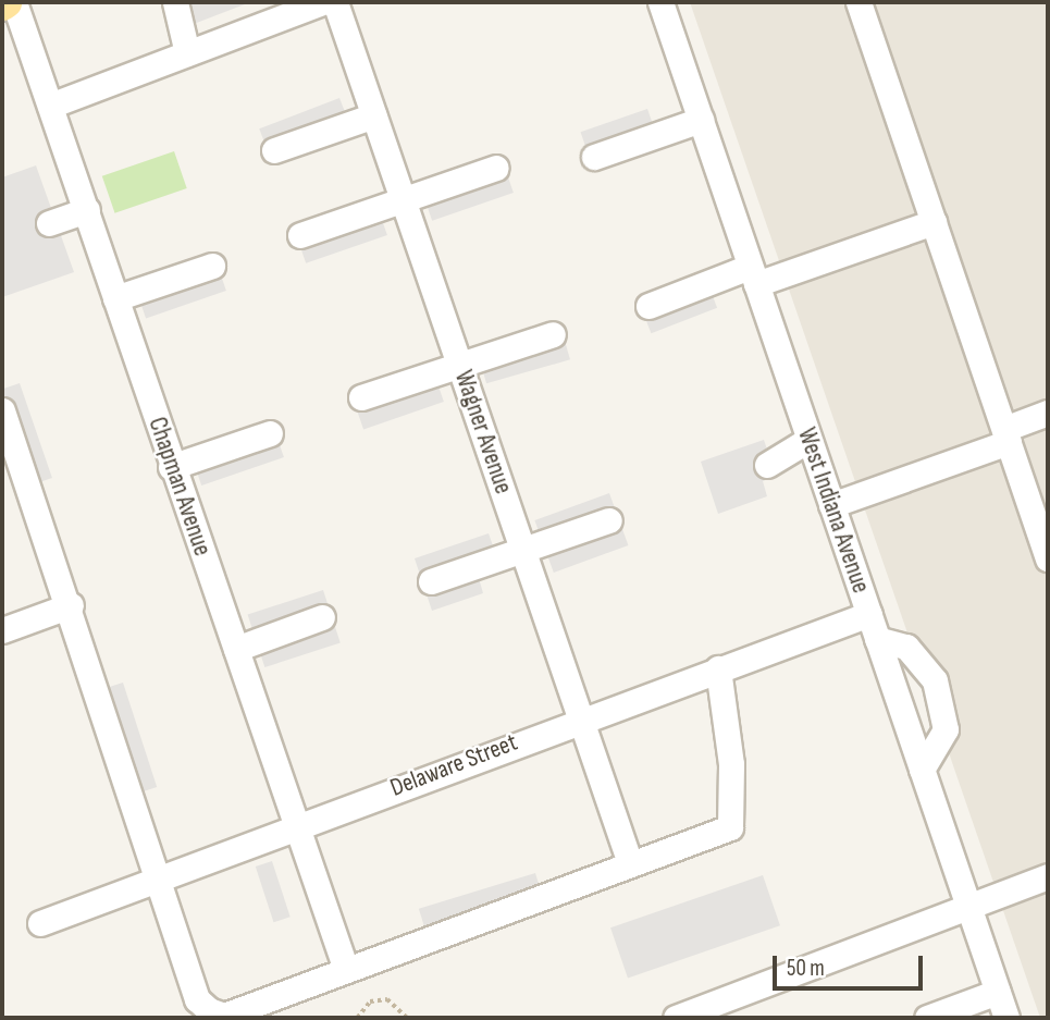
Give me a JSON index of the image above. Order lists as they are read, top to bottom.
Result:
{
  "streets": {
    "street": [
      "Wagner Avenue",
      "Chapman Avenue",
      "West Indiana Avenue",
      "Delaware Street"
    ]
  },
  "crossings": [
    ["Wagner Avenue", "Delaware Street"],
    ["Chapman Avenue", "Delaware Street"],
    ["West Indiana Avenue", "Delaware Street"]
  ],
  "scale_bar": "50 m"
}
